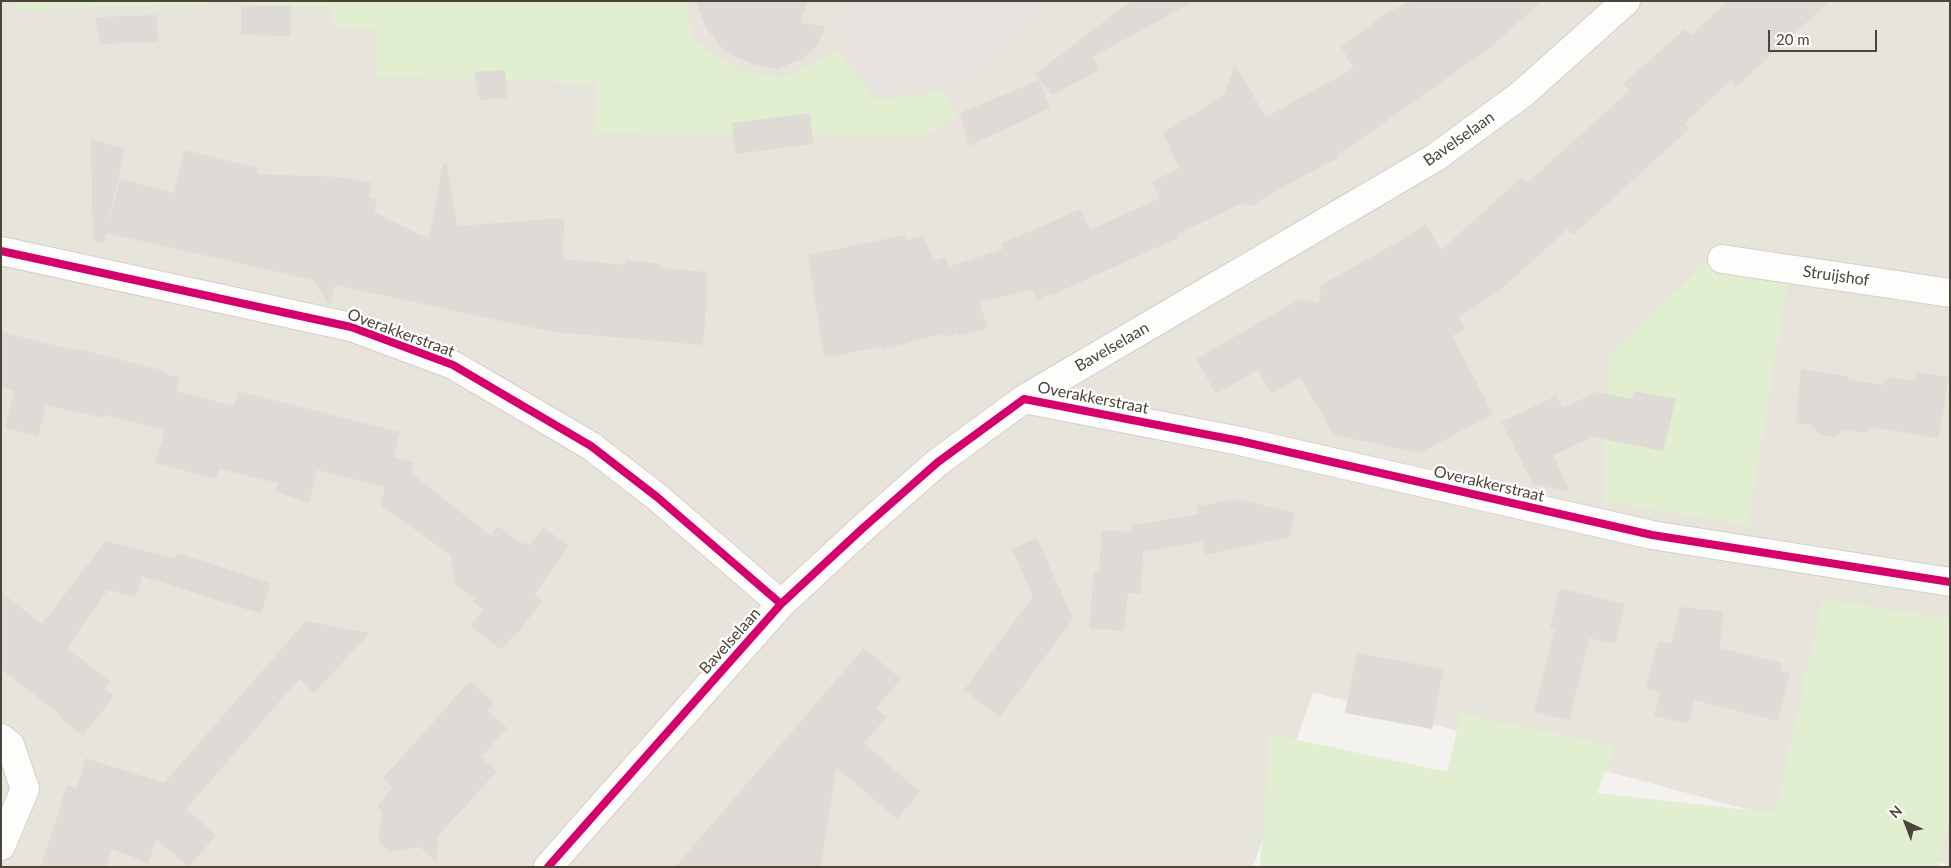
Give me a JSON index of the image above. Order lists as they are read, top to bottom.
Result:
{
  "streets": {
    "street": ["Bavelselaan", "Struijshof", "Overakkerstraat"]
  },
  "crossings": [
    ["Bavelselaan", "Overakkerstraat"]
  ],
  "scale_bar": "20 m",
  "north": "top left"
}
